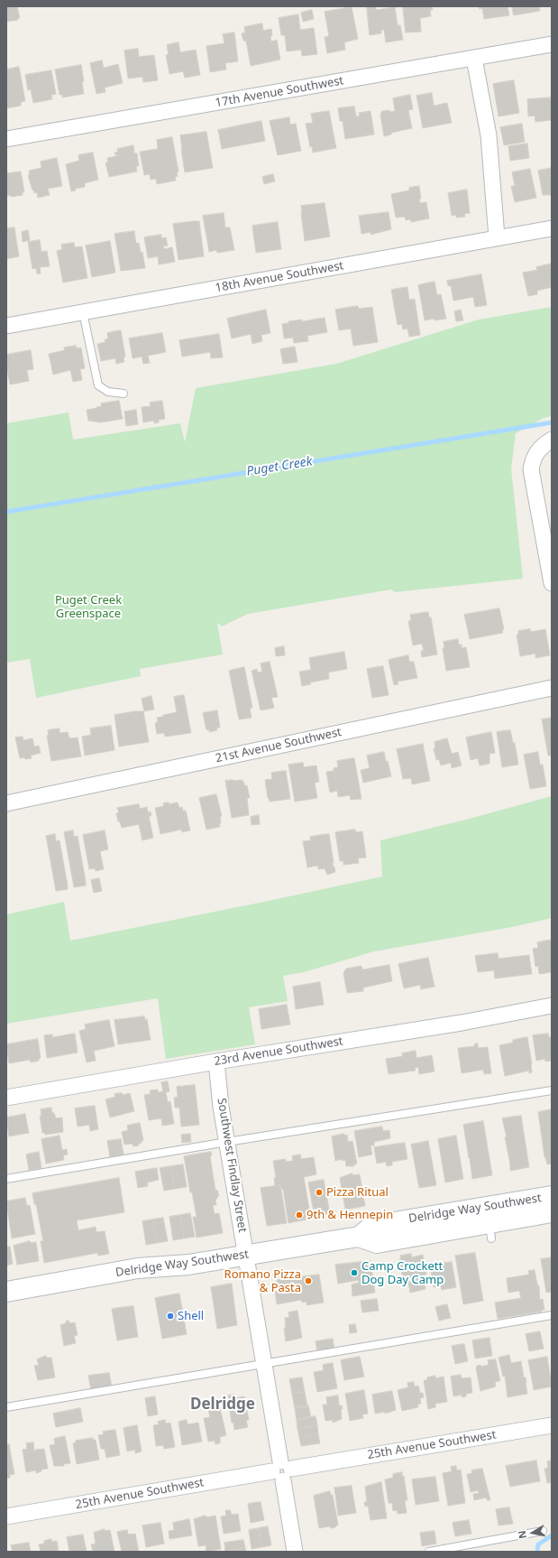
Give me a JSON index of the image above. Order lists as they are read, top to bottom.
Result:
{
  "streets": {
    "main road": ["Delridge Way Southwest"],
    "street": [
      "17th Avenue Southwest",
      "18th Avenue Southwest",
      "21st Avenue Southwest",
      "23rd Avenue Southwest",
      "Southwest Findlay Street",
      "25th Avenue Southwest"
    ]
  },
  "crossings": [
    ["23rd Avenue Southwest", "Southwest Findlay Street"],
    ["Southwest Findlay Street", "Delridge Way Southwest"],
    ["Southwest Findlay Street", "25th Avenue Southwest"]
  ],
  "districts": ["Delridge"],
  "water": ["Puget Creek"],
  "parks": ["Puget Creek Greenspace"],
  "places": [
    "Pizza Ritual",
    "9th & Hennepin",
    "Camp Crockett Dog Day Camp",
    "Romano Pizza & Pasta",
    "Shell"
  ],
  "north": "left"
}
